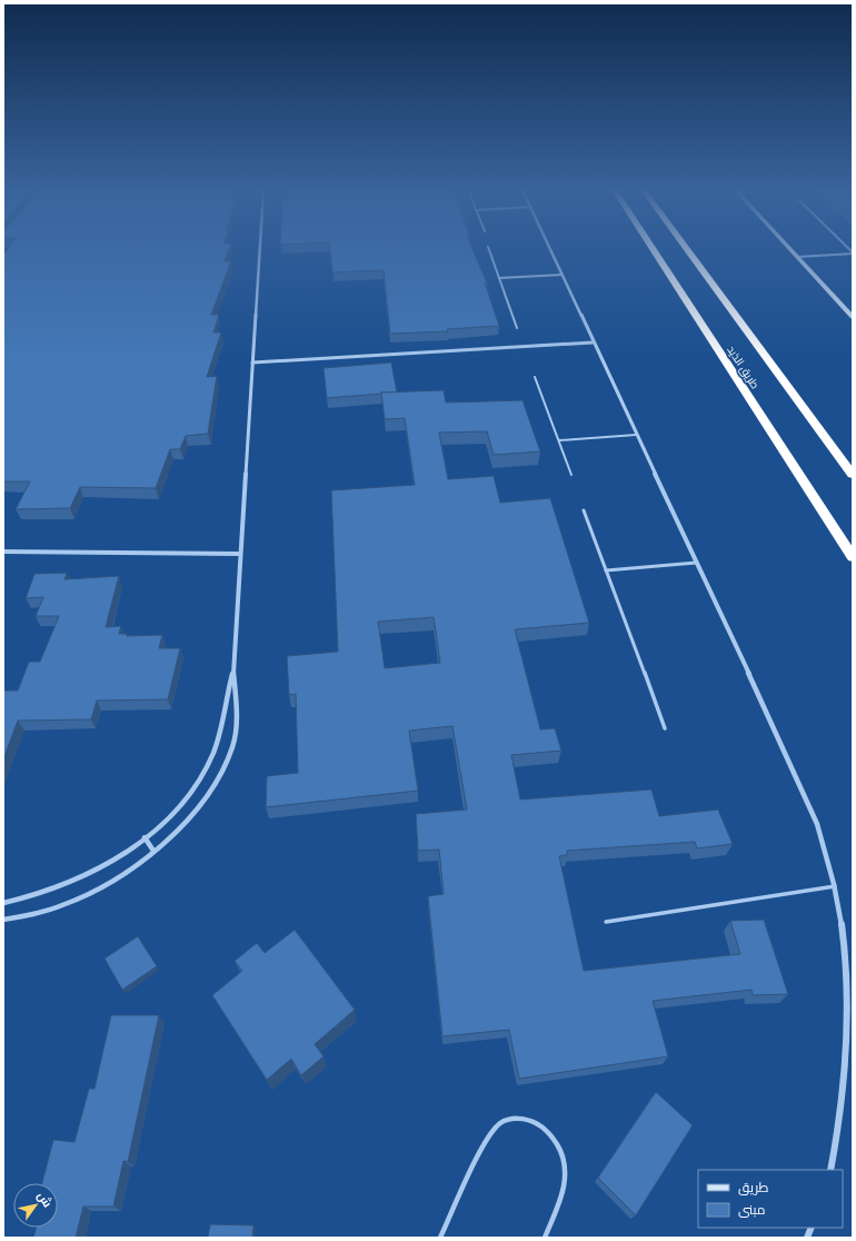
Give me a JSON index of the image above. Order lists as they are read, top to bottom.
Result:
{
  "streets": {
    "highway": ["طريق الذيد"]
  },
  "legend": ["طريق", "مبنى"],
  "north": "top right"
}
